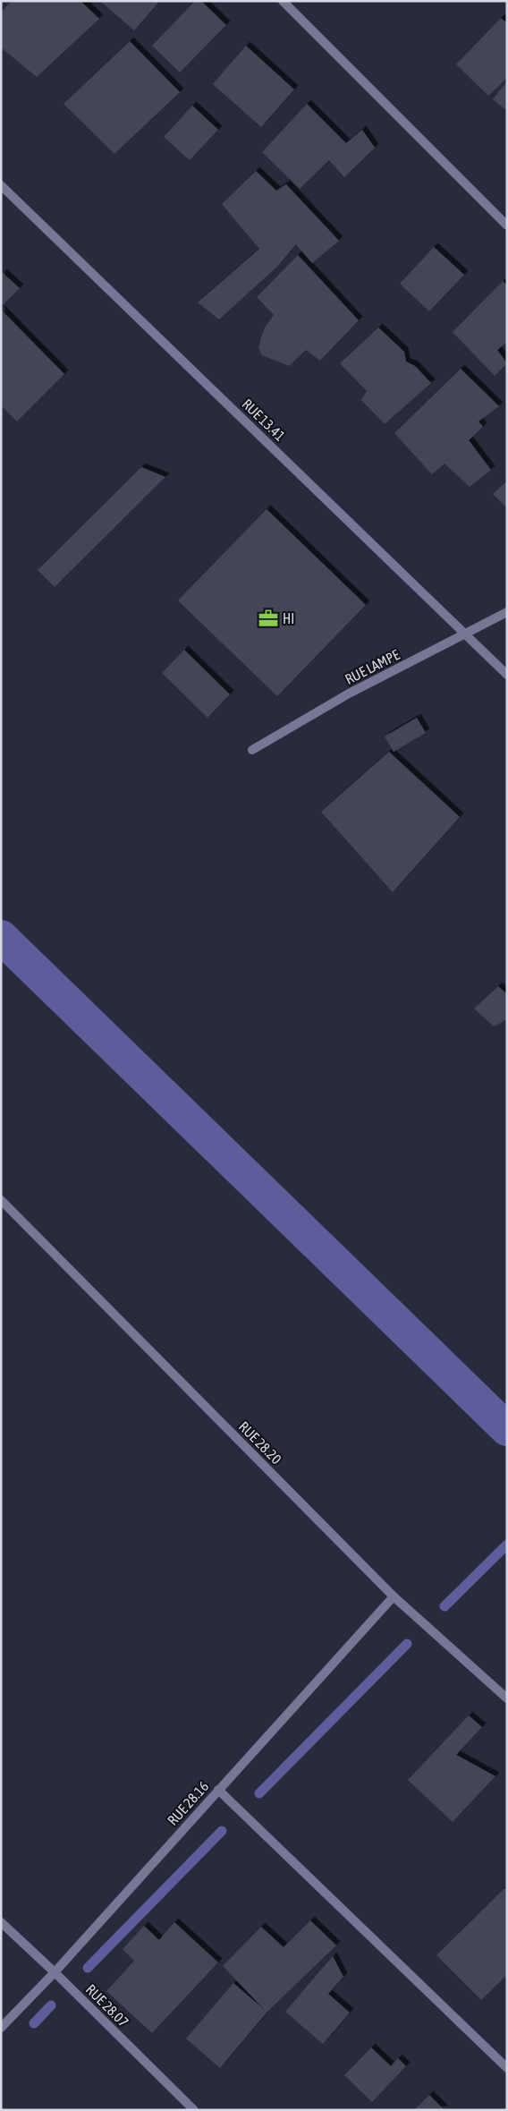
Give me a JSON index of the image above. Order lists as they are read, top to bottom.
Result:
{
  "streets": {
    "street": [
      "RUE 13.41",
      "RUE LAMPE",
      "RUE 28.20",
      "RUE 28.16",
      "RUE 28.07"
    ]
  },
  "crossings": [
    ["RUE 13.41", "RUE LAMPE"],
    ["RUE 28.20", "RUE 28.16"],
    ["RUE 28.16", "RUE 28.07"]
  ],
  "places": {
    "office": ["HI"]
  }
}
